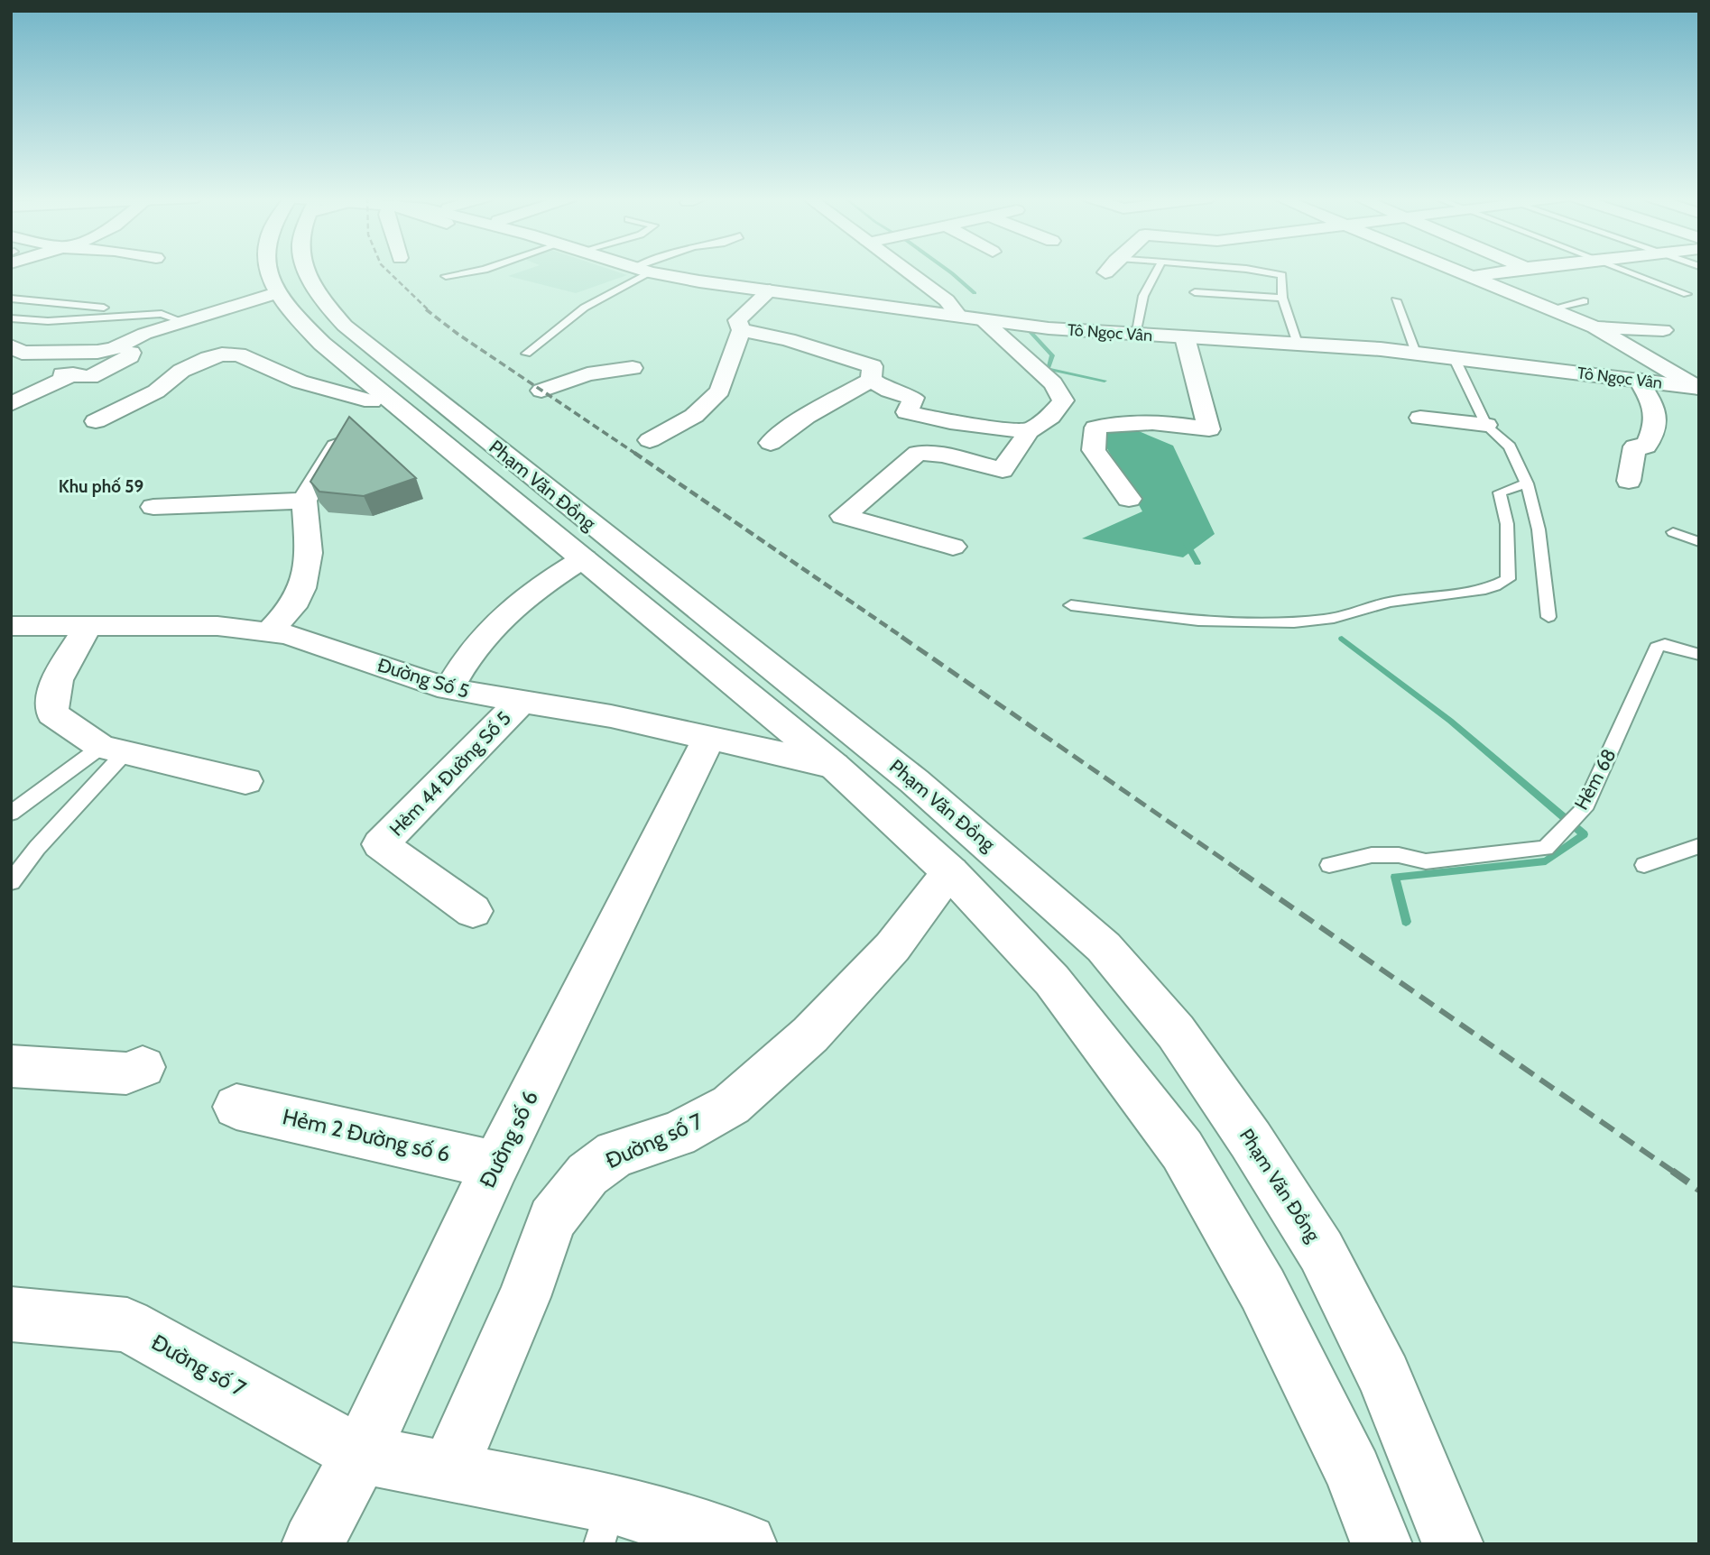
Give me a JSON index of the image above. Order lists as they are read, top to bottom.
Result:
{
  "streets": {
    "main road": [
      "Tô Ngọc Vân",
      "Phạm Văn Đồng",
      "Đường Số 5",
      "Hẻm 44 Đường Số 5",
      "Hẻm 2 Đường số 6",
      "Đường số 6",
      "Đường số 7"
    ],
    "lane": ["Hẻm 68"]
  },
  "crossings": [
    ["Phạm Văn Đồng", "Đường Số 5"],
    ["Phạm Văn Đồng", "Đường số 7"],
    ["Đường Số 5", "Hẻm 44 Đường Số 5"],
    ["Đường Số 5", "Đường số 6"],
    ["Hẻm 2 Đường số 6", "Đường số 6"],
    ["Đường số 6", "Đường số 7"]
  ],
  "districts": ["Khu phố 59"]
}
